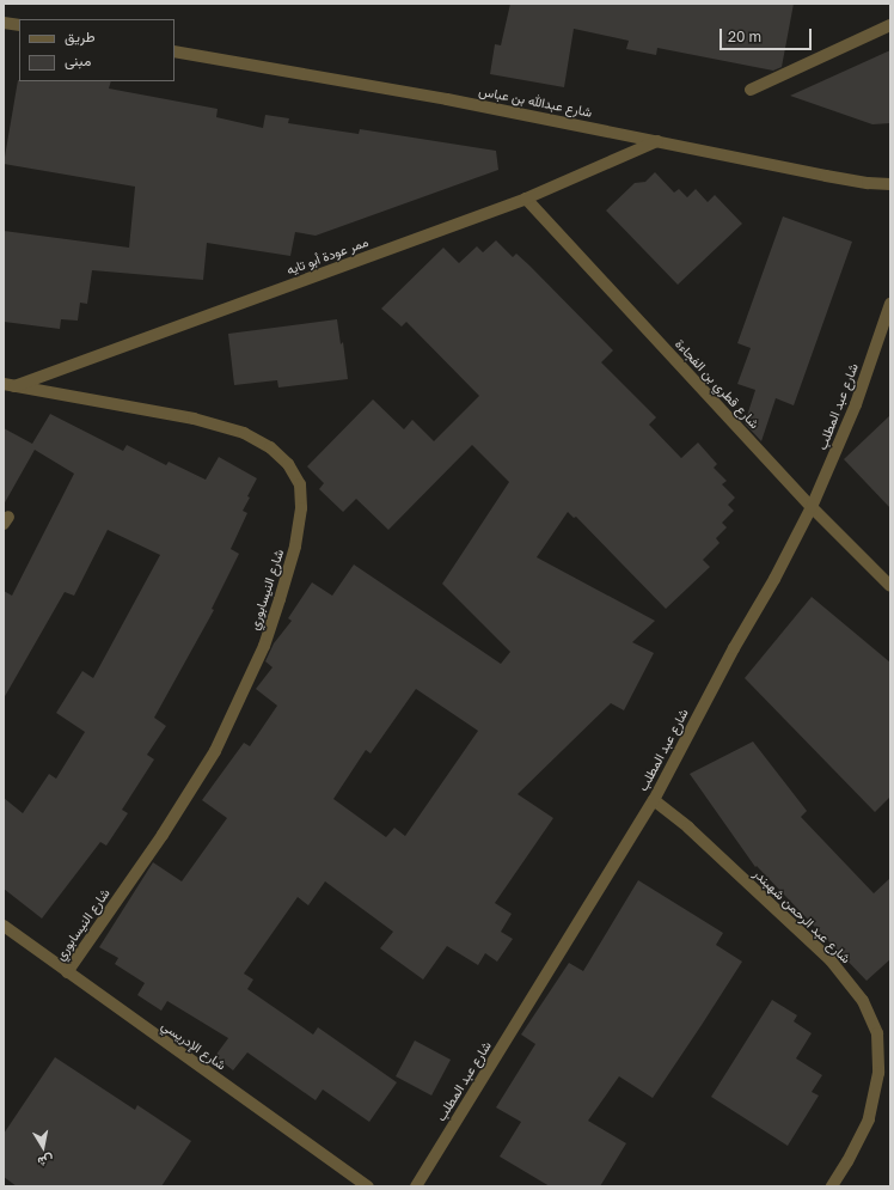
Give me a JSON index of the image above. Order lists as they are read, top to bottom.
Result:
{
  "streets": {
    "street": [
      "شارع عبدالله بن عباس",
      "ممر عودة أبو تايه",
      "شارع قطري بن الفجاءة",
      "شارع عبد المطلب",
      "شارع النيسابوري",
      "شارع عبد الرحمن شهبندر",
      "شارع الإدريسي"
    ]
  },
  "crossings": [
    ["شارع عبدالله بن عباس", "ممر عودة أبو تايه"],
    ["ممر عودة أبو تايه", "شارع قطري بن الفجاءة"],
    ["ممر عودة أبو تايه", "شارع النيسابوري"],
    ["شارع قطري بن الفجاءة", "شارع عبد المطلب"],
    ["شارع عبد المطلب", "شارع عبد الرحمن شهبندر"],
    ["شارع النيسابوري", "شارع الإدريسي"]
  ],
  "legend": ["طريق", "مبنى"],
  "scale_bar": "20 m",
  "north": "bottom"
}
